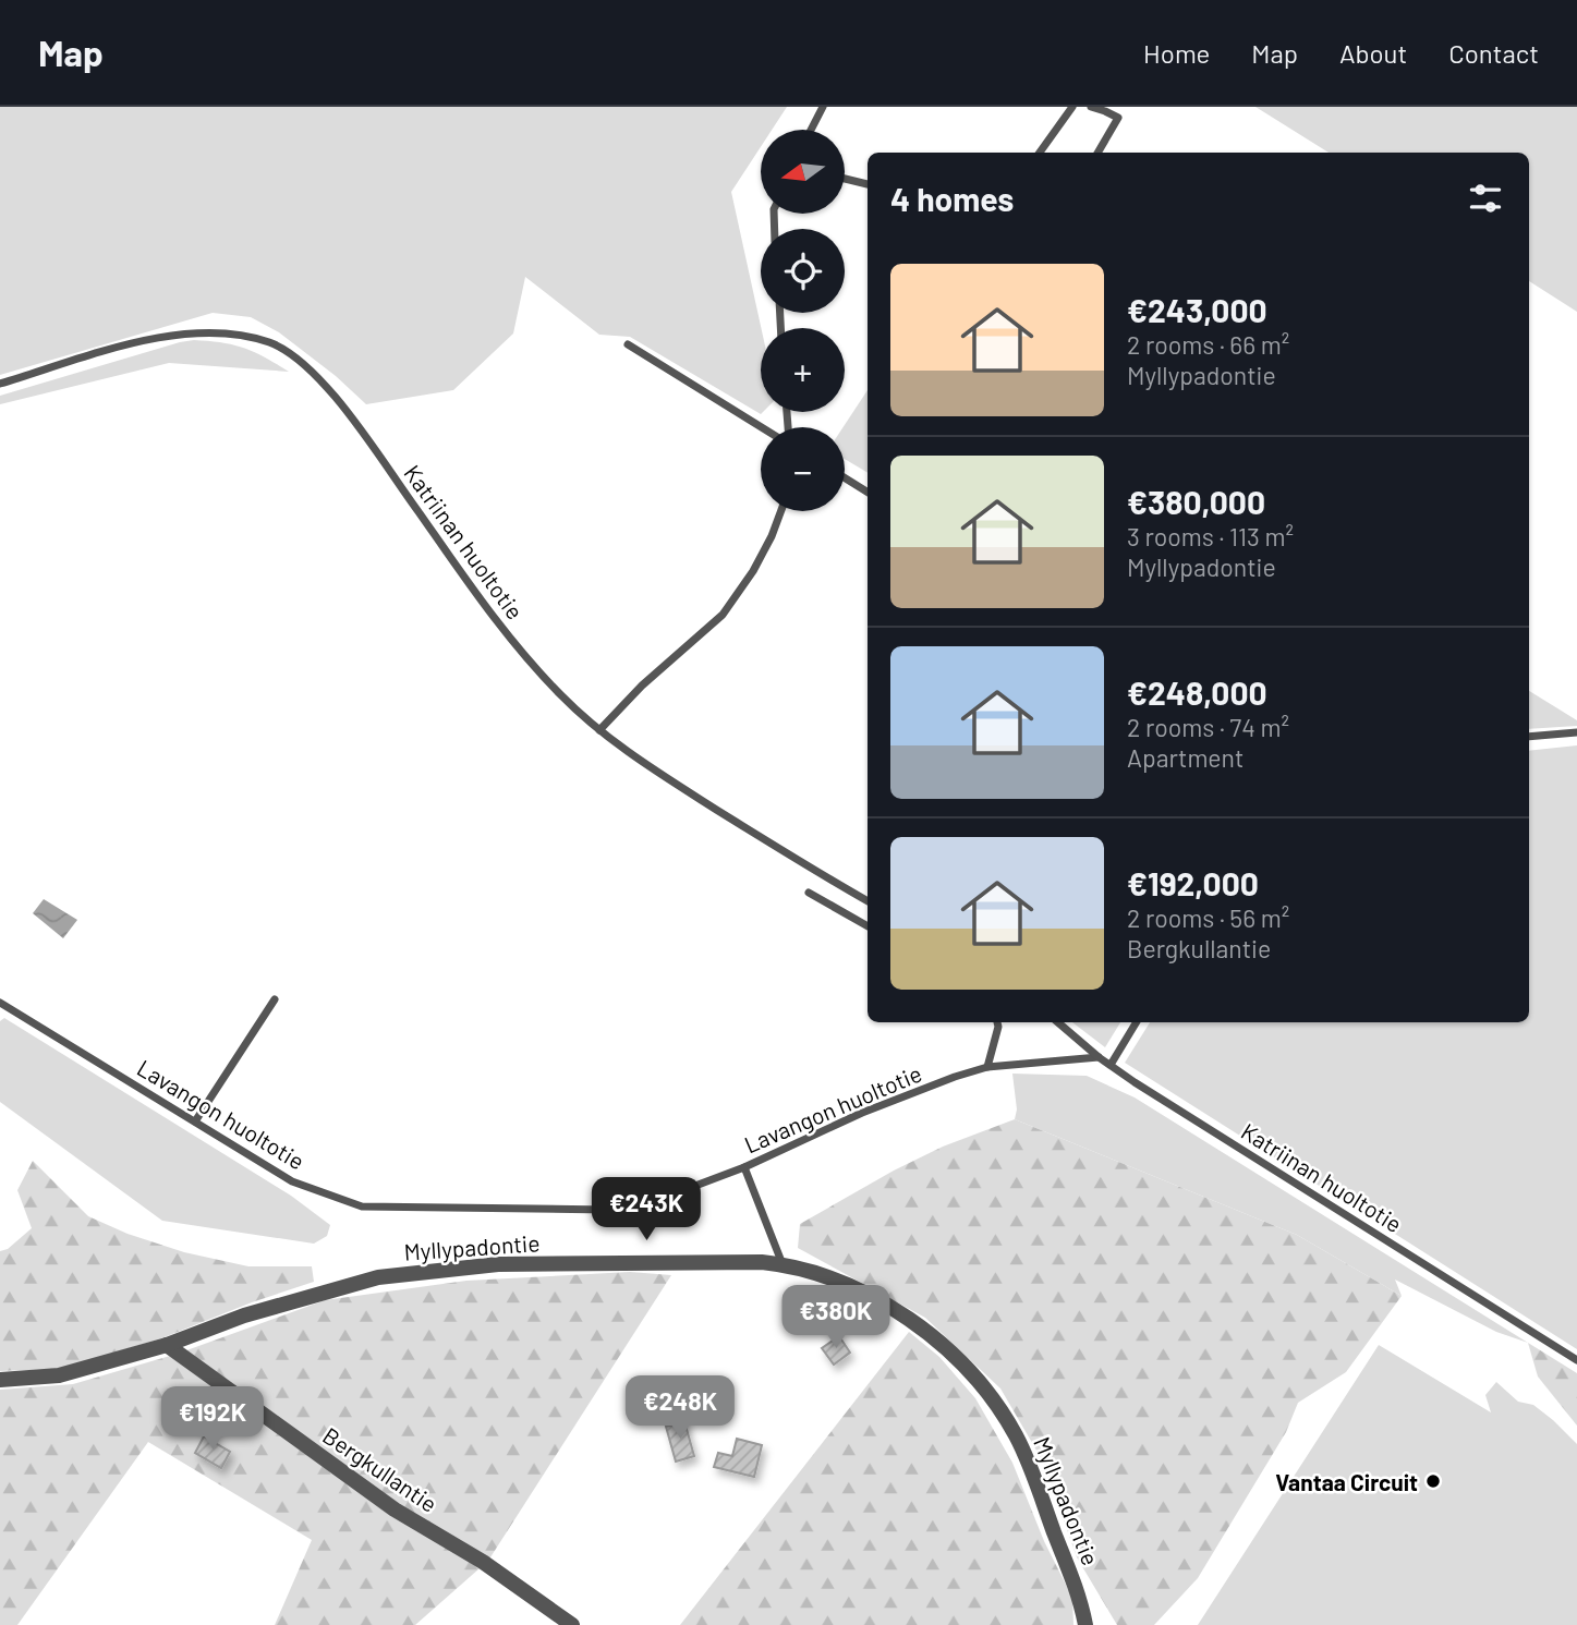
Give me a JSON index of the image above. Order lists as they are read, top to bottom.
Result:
{
  "streets": {
    "street": ["Myllypadontie", "Bergkullantie"],
    "lane": ["Katriinan huoltotie", "Lavangon huoltotie"]
  },
  "crossings": [
    ["Katriinan huoltotie", "Lavangon huoltotie"],
    ["Myllypadontie", "Bergkullantie"]
  ],
  "places": ["Vantaa Circuit"],
  "north": "left",
  "page": {
    "header": "Map",
    "nav": [
      "Home",
      "Map",
      "About",
      "Contact"
    ],
    "map_buttons": ["+", "−"],
    "heading": "4 homes",
    "list": [
      {
        "name": "€243,000",
        "note": "2 rooms · 66 m² · Myllypadontie"
      },
      {
        "name": "€380,000",
        "note": "3 rooms · 113 m² · Myllypadontie"
      },
      {
        "name": "€248,000",
        "note": "2 rooms · 74 m² · Apartment"
      },
      {
        "name": "€192,000",
        "note": "2 rooms · 56 m² · Bergkullantie"
      }
    ],
    "price": [
      "€243K",
      "€380K",
      "€248K",
      "€192K"
    ]
  }
}
